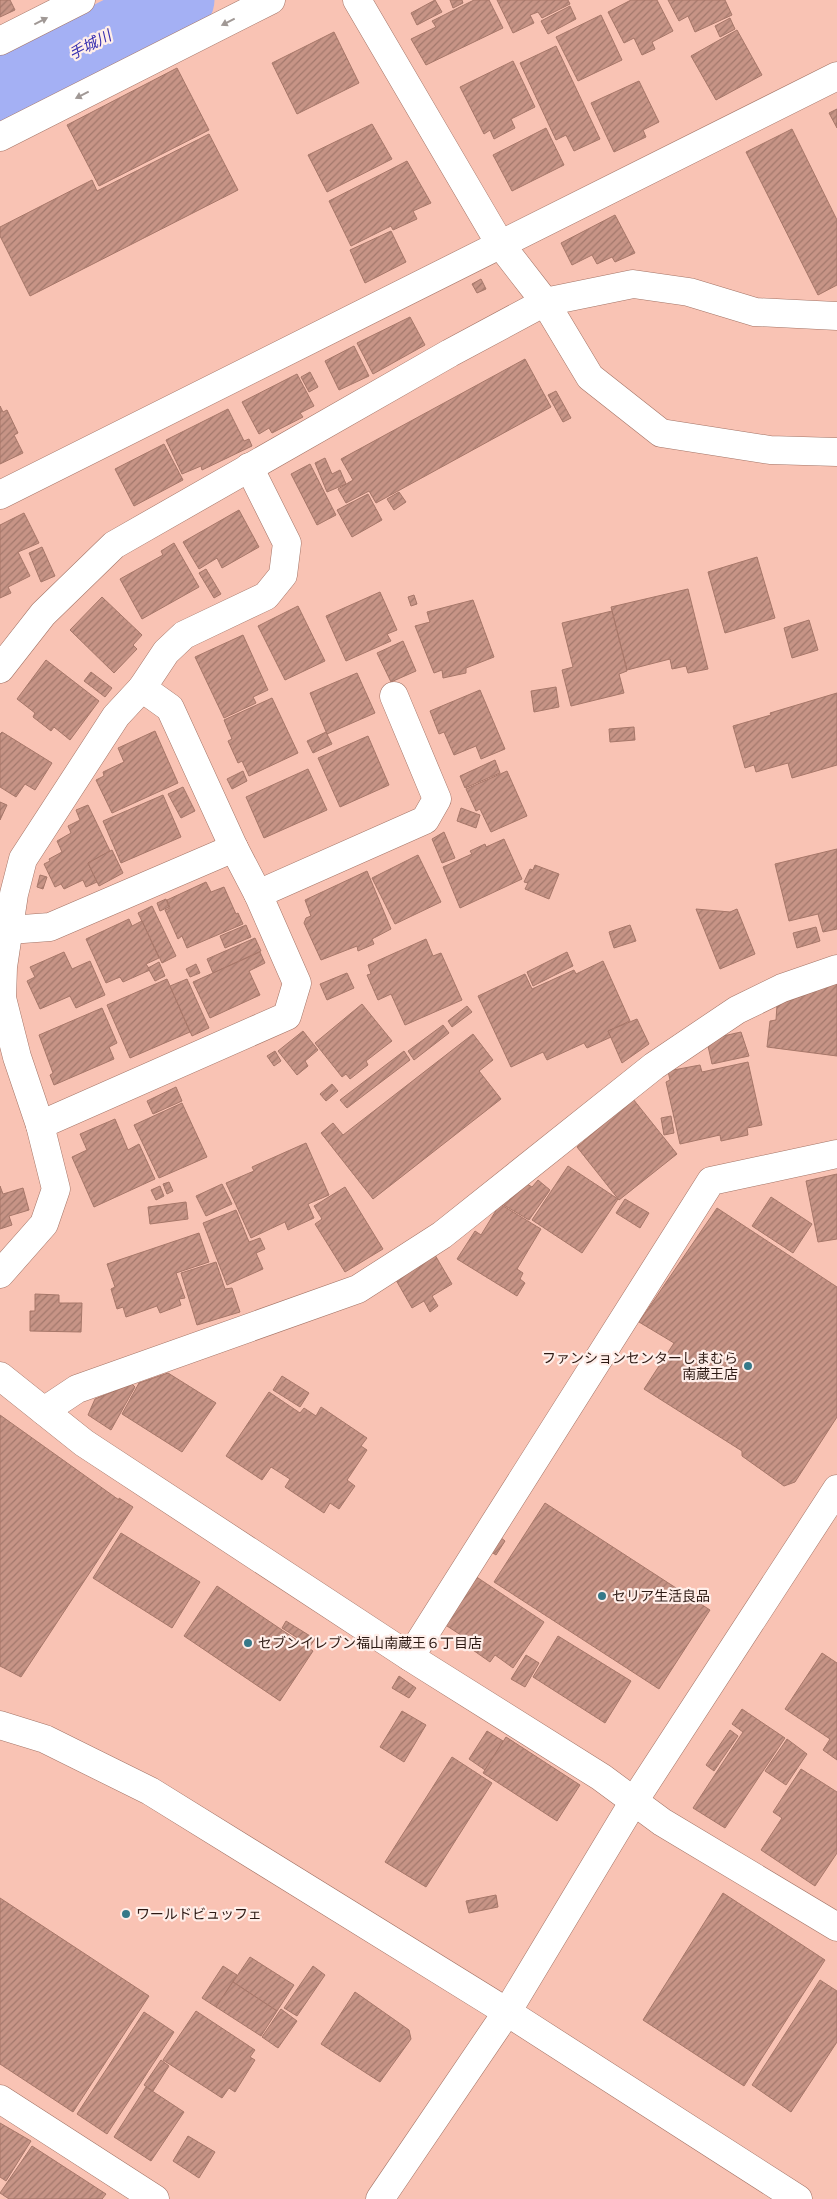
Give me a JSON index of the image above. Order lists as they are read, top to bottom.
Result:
{
  "water": ["手城川"],
  "places": [
    "ファンションセンターしまむら 南蔵王店",
    "セリア生活良品",
    "セブンイレブン福山南蔵王６丁目店",
    "ワールドビュッフェ"
  ]
}
